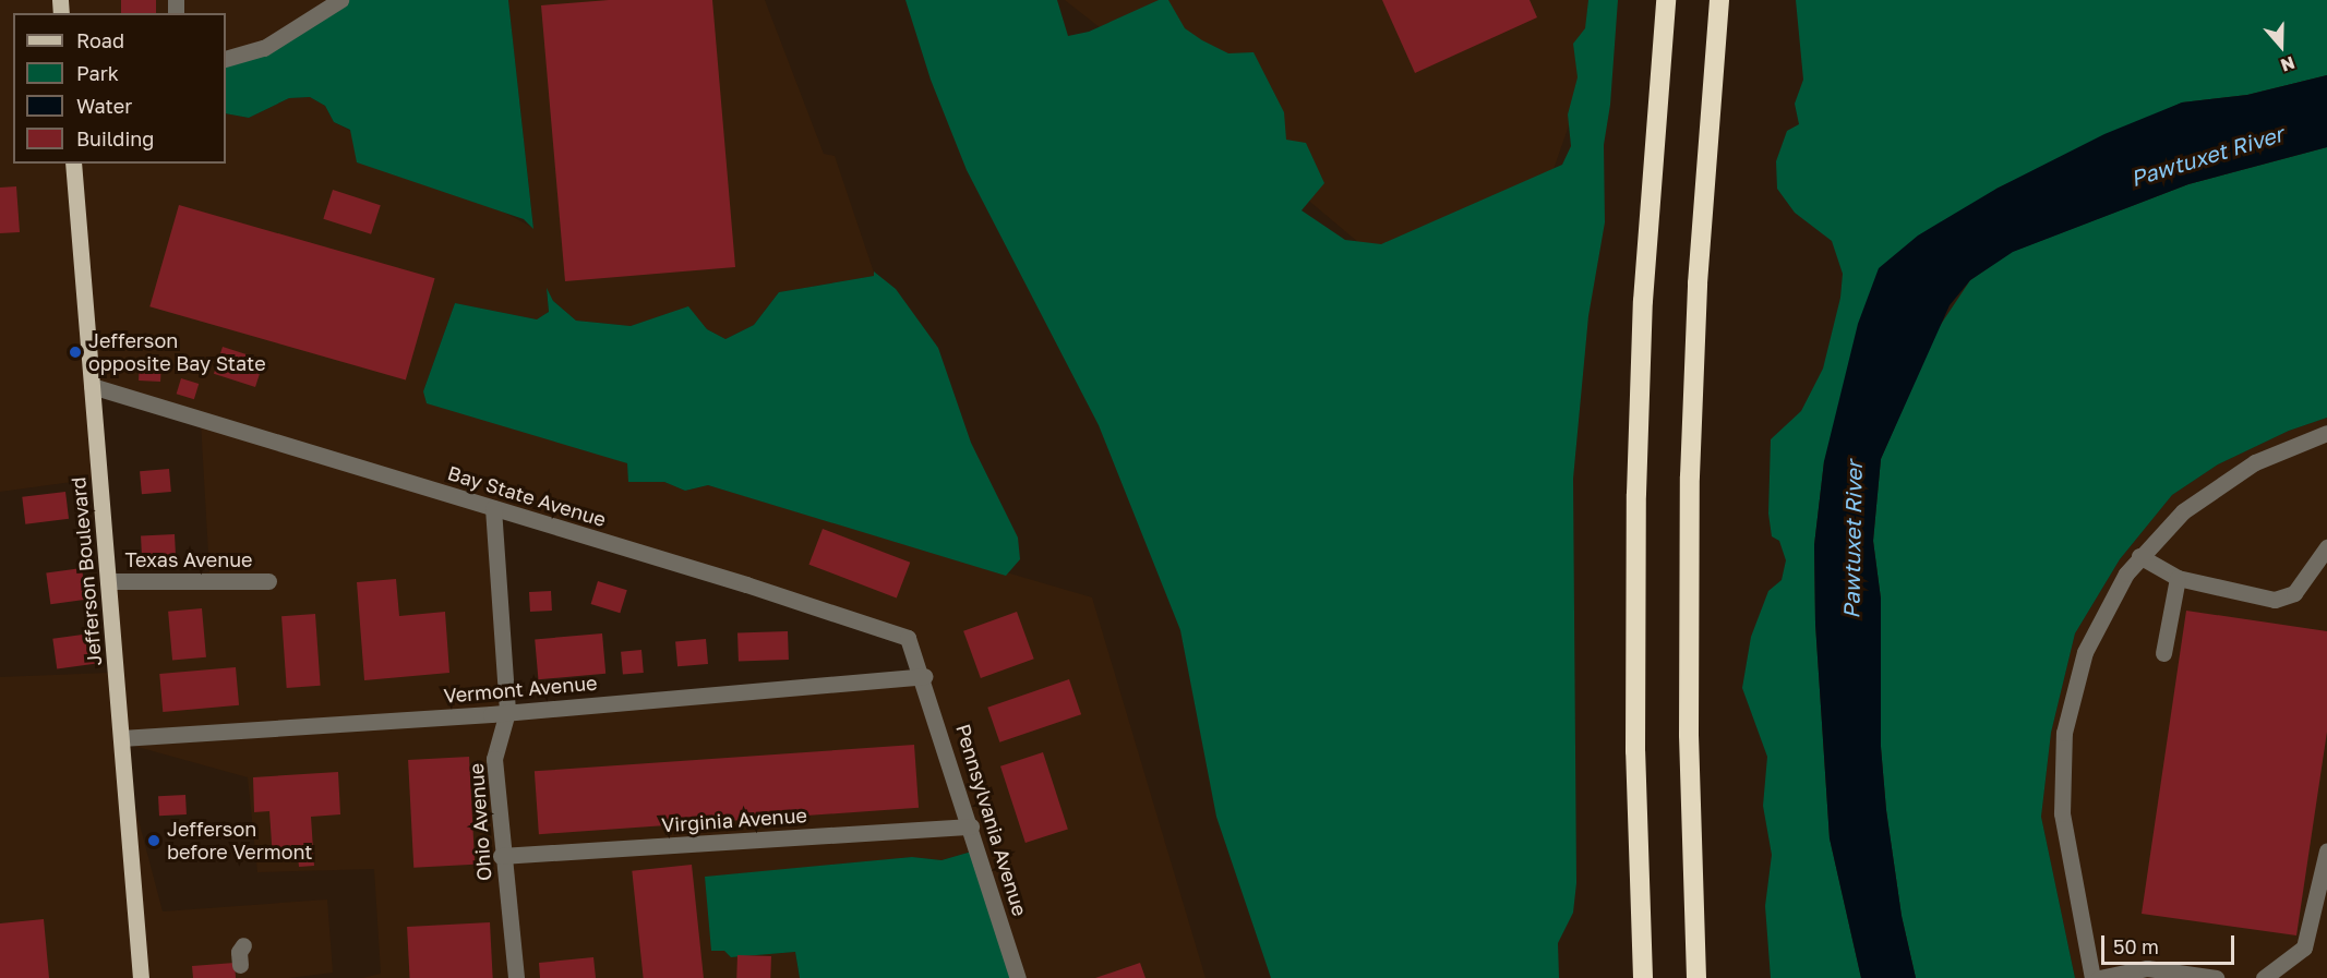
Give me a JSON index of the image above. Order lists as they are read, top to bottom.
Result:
{
  "streets": {
    "main road": ["Jefferson Boulevard"],
    "street": [
      "Bay State Avenue",
      "Texas Avenue",
      "Vermont Avenue",
      "Virginia Avenue",
      "Pennsylvania Avenue",
      "Ohio Avenue"
    ]
  },
  "crossings": [
    ["Bay State Avenue", "Jefferson Boulevard"],
    ["Bay State Avenue", "Vermont Avenue"],
    ["Bay State Avenue", "Pennsylvania Avenue"],
    ["Bay State Avenue", "Ohio Avenue"],
    ["Texas Avenue", "Jefferson Boulevard"],
    ["Jefferson Boulevard", "Vermont Avenue"],
    ["Vermont Avenue", "Pennsylvania Avenue"],
    ["Vermont Avenue", "Ohio Avenue"],
    ["Virginia Avenue", "Pennsylvania Avenue"],
    ["Virginia Avenue", "Ohio Avenue"]
  ],
  "water": ["Pawtuxet River"],
  "places": ["Jefferson opposite Bay State", "Jefferson before Vermont"],
  "legend": [
    "Road",
    "Park",
    "Water",
    "Building"
  ],
  "scale_bar": "50 m",
  "north": "bottom"
}
